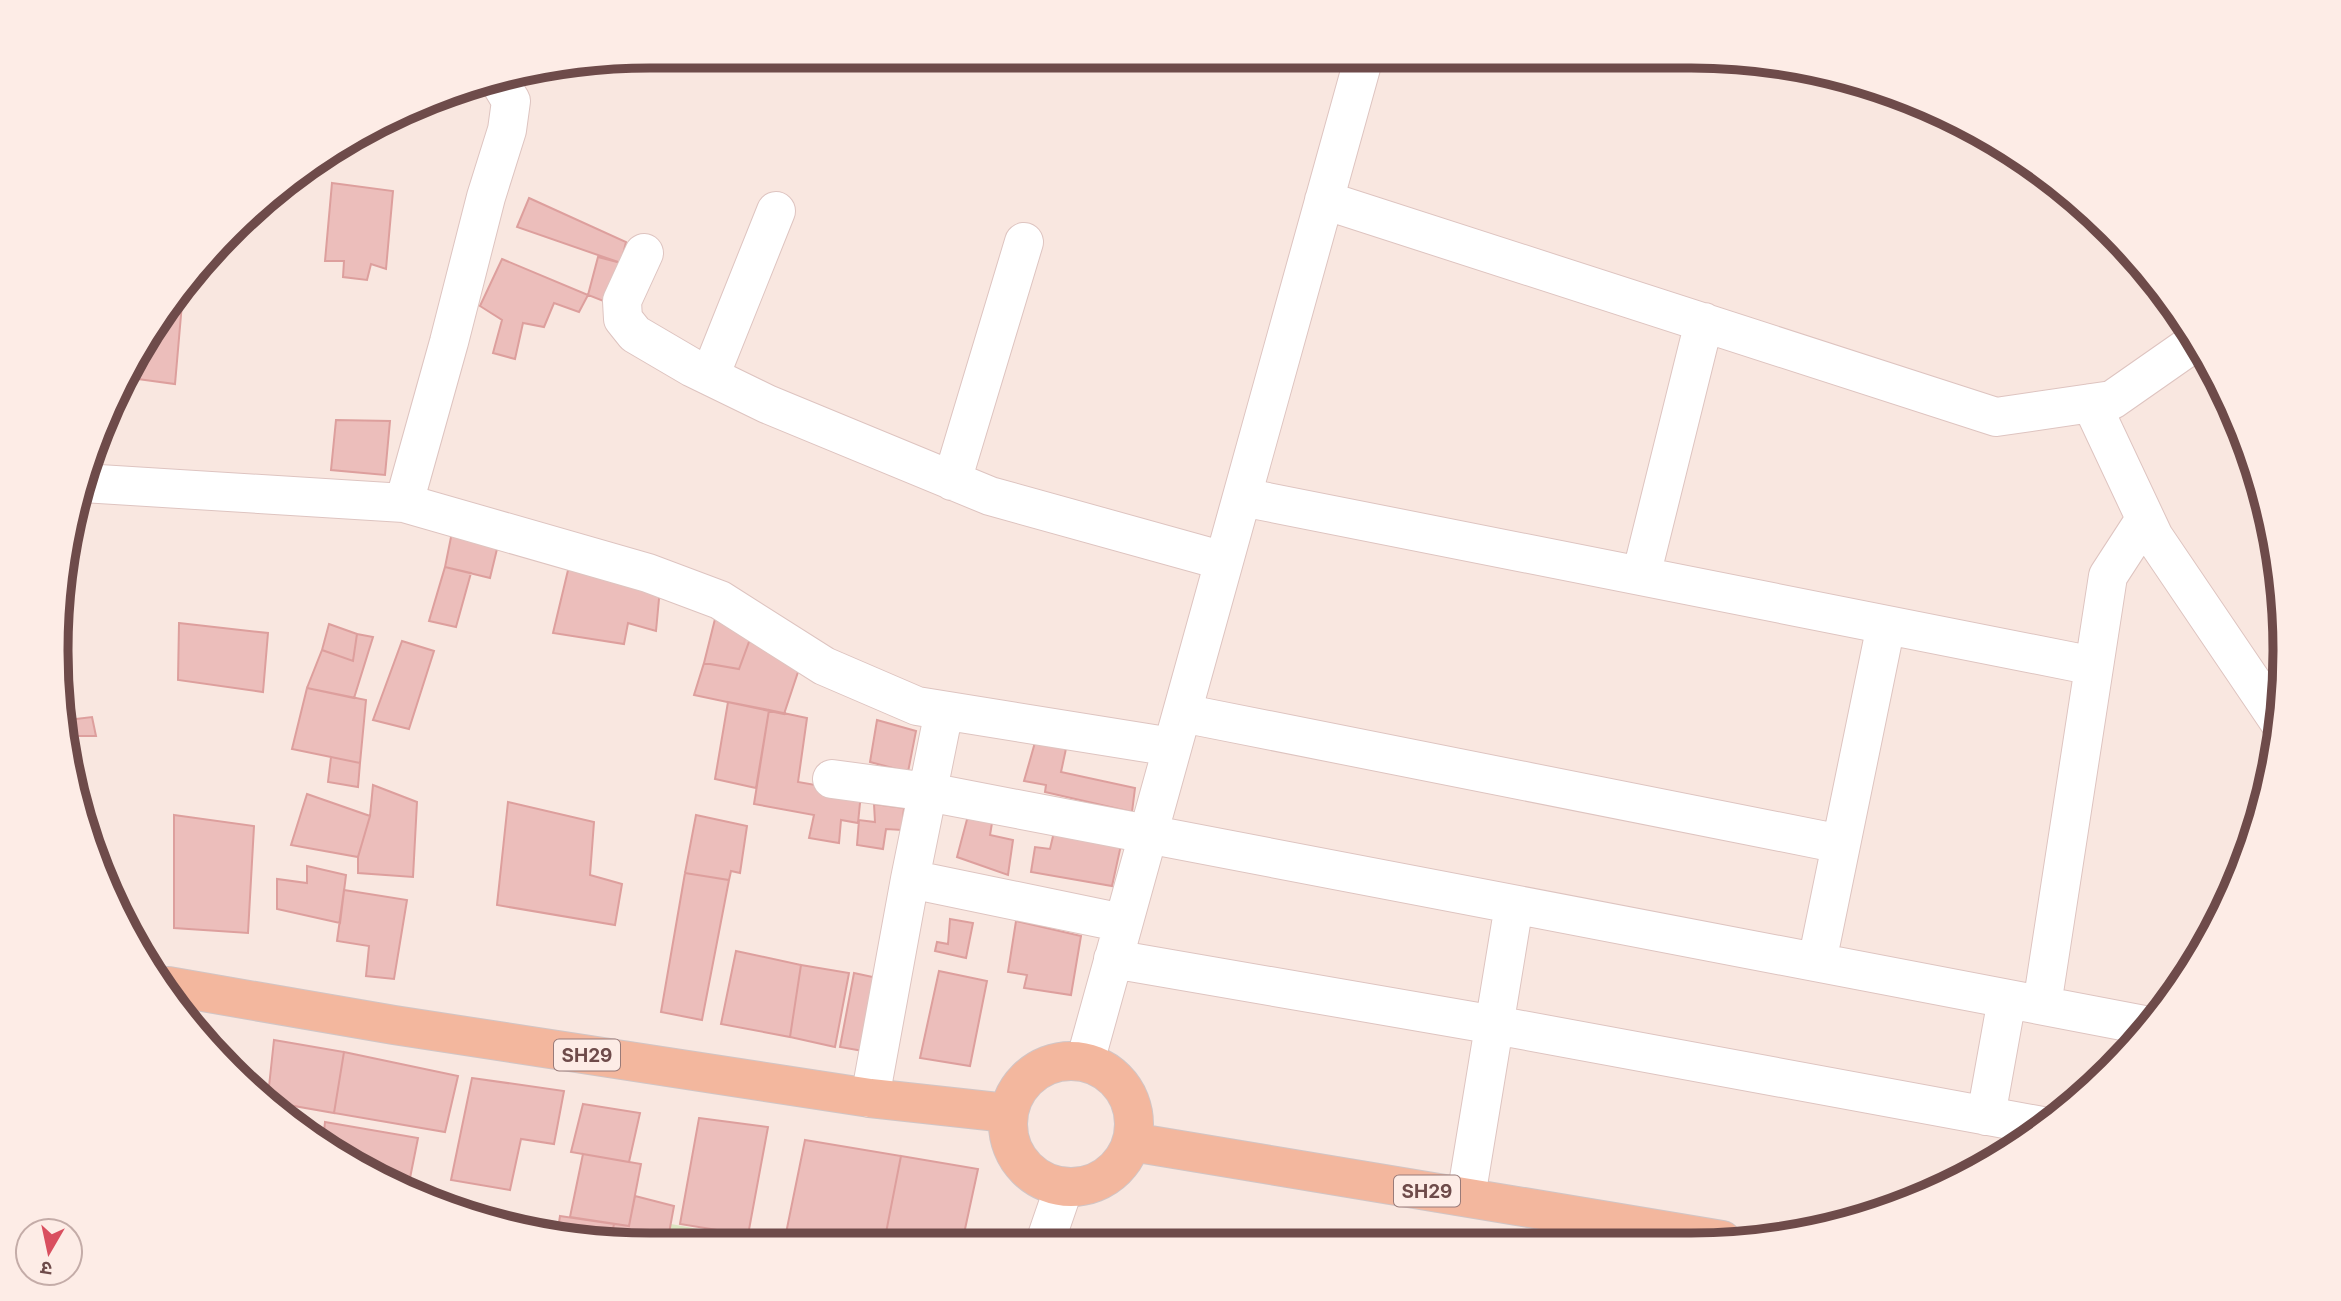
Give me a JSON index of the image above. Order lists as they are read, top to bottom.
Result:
{
  "streets": {
    "main road": ["SH29"]
  },
  "north": "bottom"
}
